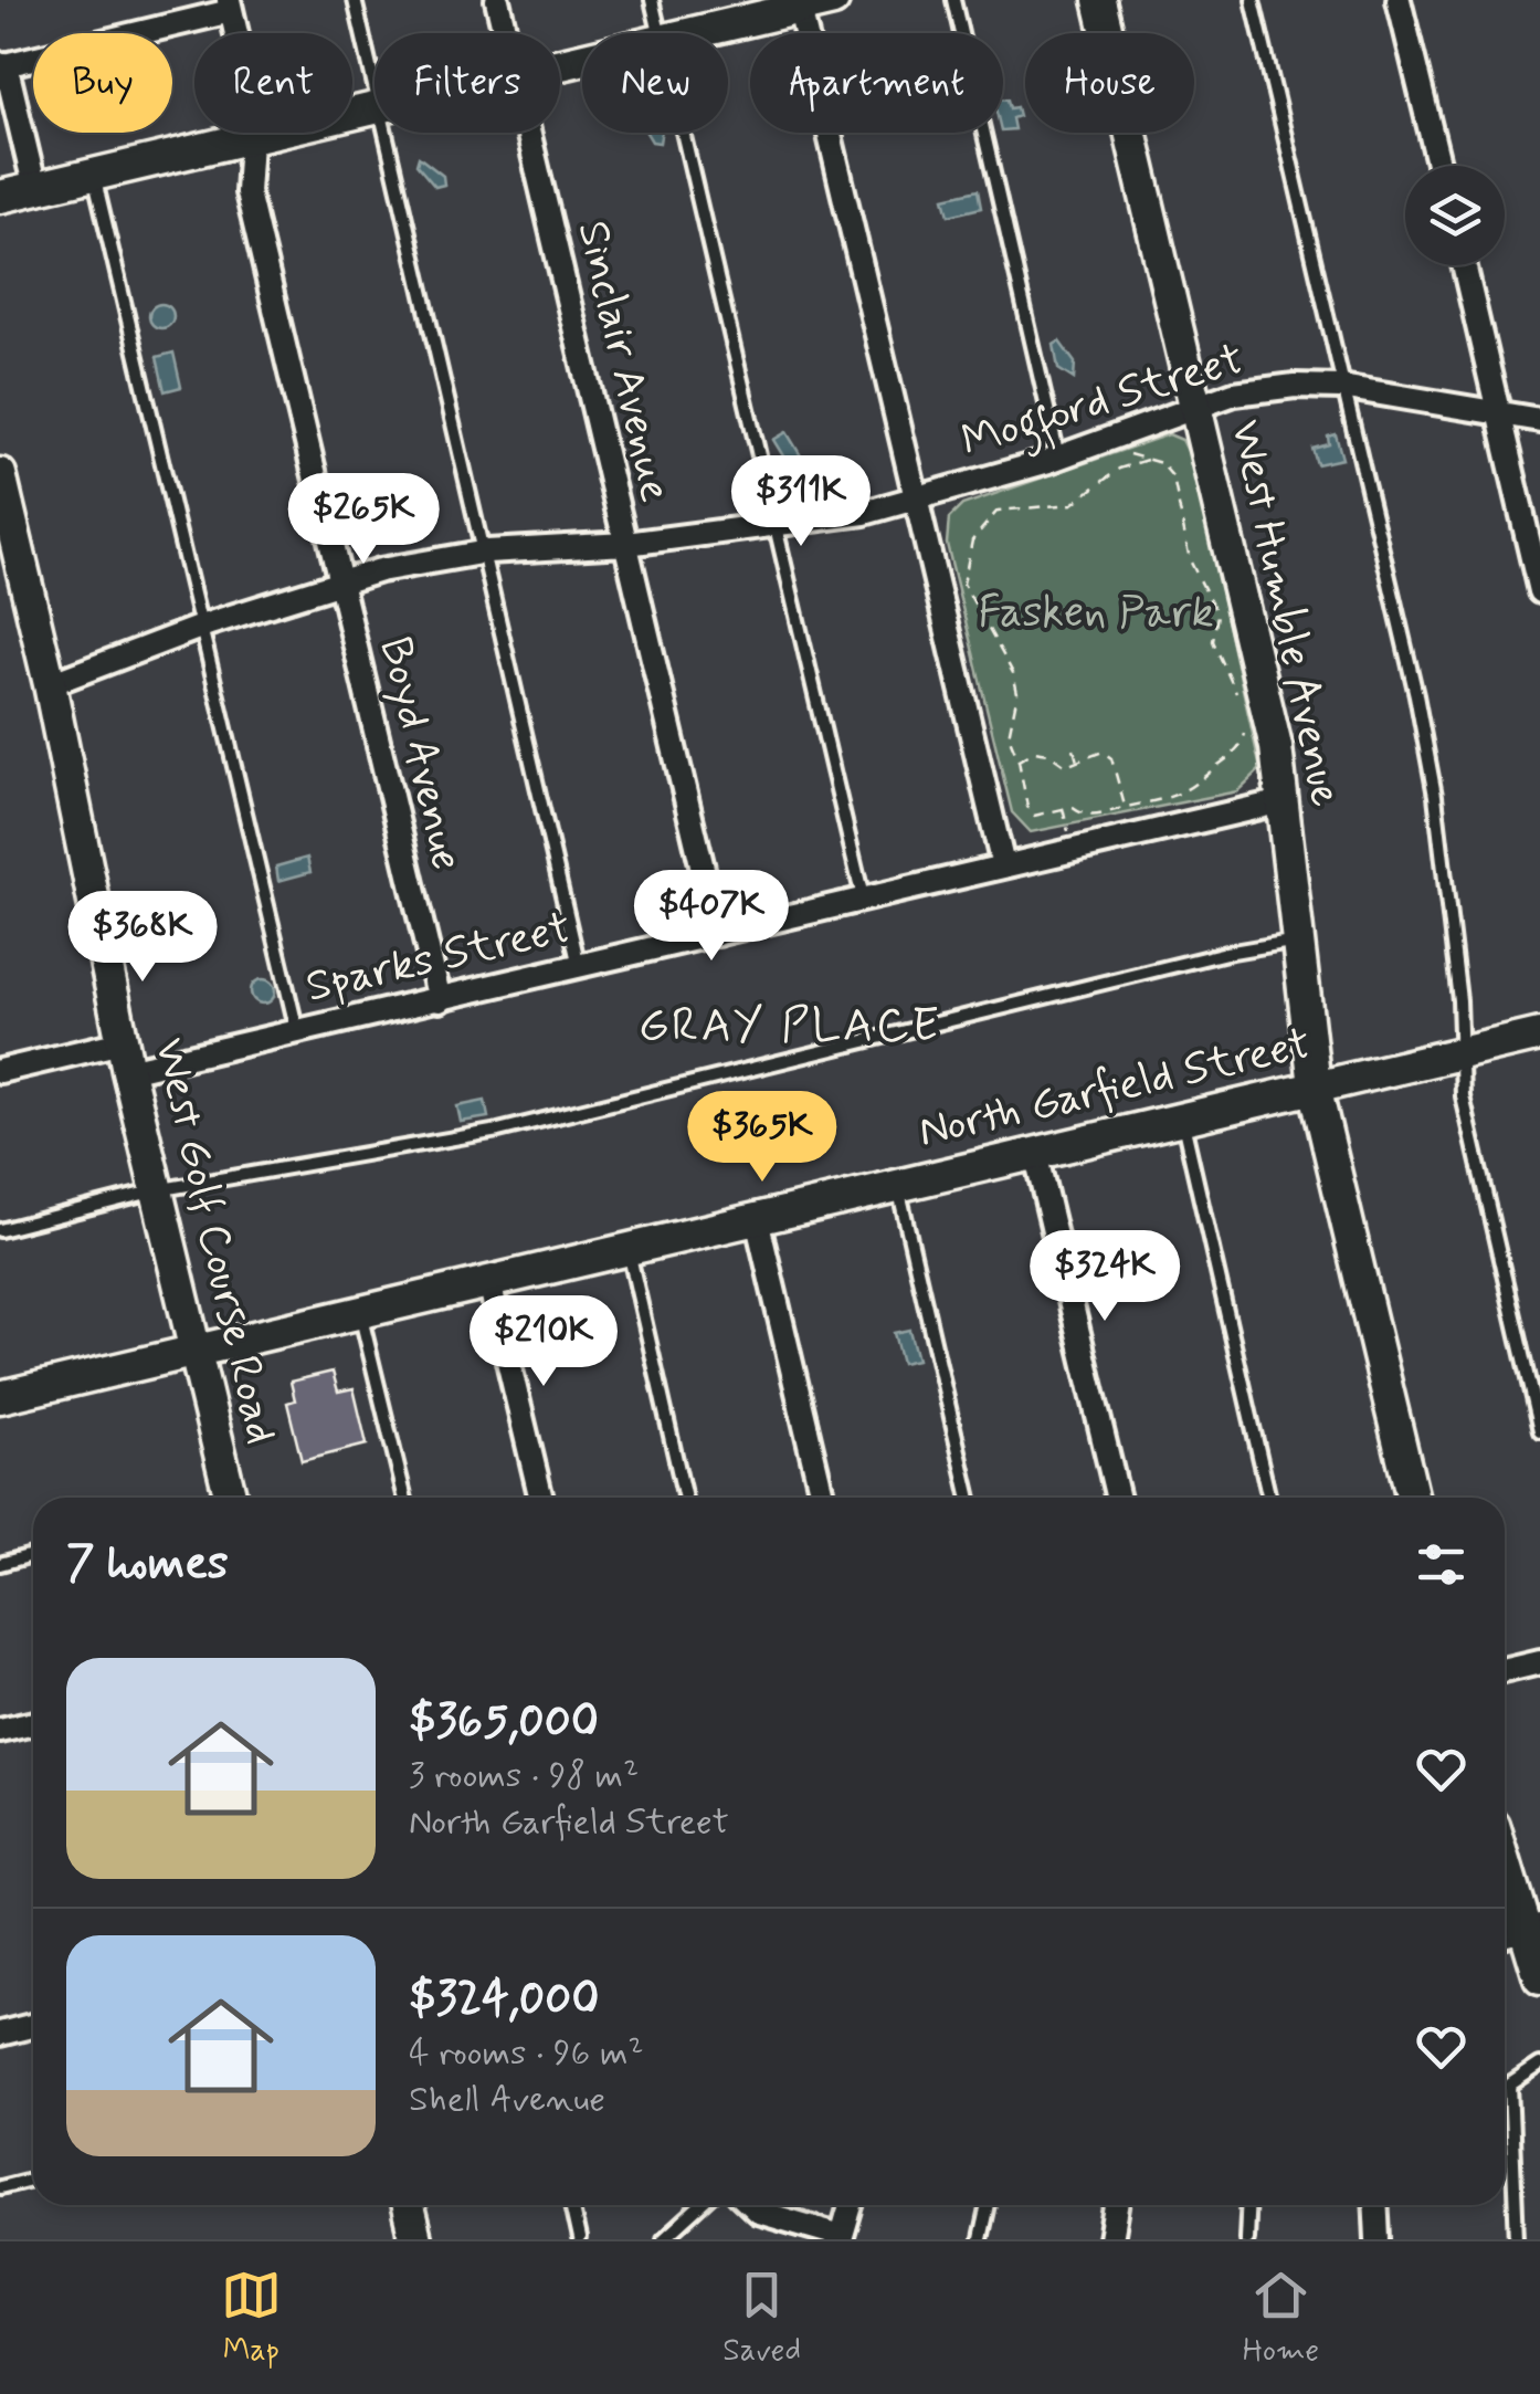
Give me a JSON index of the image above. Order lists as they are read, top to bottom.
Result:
{
  "streets": {
    "main road": ["West Humble Avenue", "North Garfield Street", "West Golf Course Road"],
    "street": [
      "Sinclair Avenue",
      "Mogford Street",
      "Boyd Avenue",
      "Sparks Street"
    ]
  },
  "crossings": [
    ["Sinclair Avenue", "Mogford Street"],
    ["Sinclair Avenue", "Sparks Street"],
    ["Mogford Street", "West Humble Avenue"],
    ["Mogford Street", "Boyd Avenue"],
    ["Mogford Street", "West Golf Course Road"],
    ["West Humble Avenue", "Sparks Street"],
    ["West Humble Avenue", "North Garfield Street"],
    ["Boyd Avenue", "Sparks Street"],
    ["Sparks Street", "West Golf Course Road"],
    ["North Garfield Street", "West Golf Course Road"]
  ],
  "districts": ["GRAY PLACE"],
  "parks": ["Fasken Park"],
  "page": {
    "chip": [
      "Buy",
      "Rent",
      "Filters",
      "New",
      "Apartment",
      "House"
    ],
    "price": [
      "$311K",
      "$265K",
      "$407K",
      "$368K",
      "$365K",
      "$324K",
      "$210K"
    ],
    "heading": "7 homes",
    "list": [
      {
        "name": "$365,000",
        "note": "3 rooms · 98 m² · North Garfield Street"
      },
      {
        "name": "$324,000",
        "note": "4 rooms · 96 m² · Shell Avenue"
      }
    ],
    "tabs": ["Map", "Saved", "Home"]
  }
}
